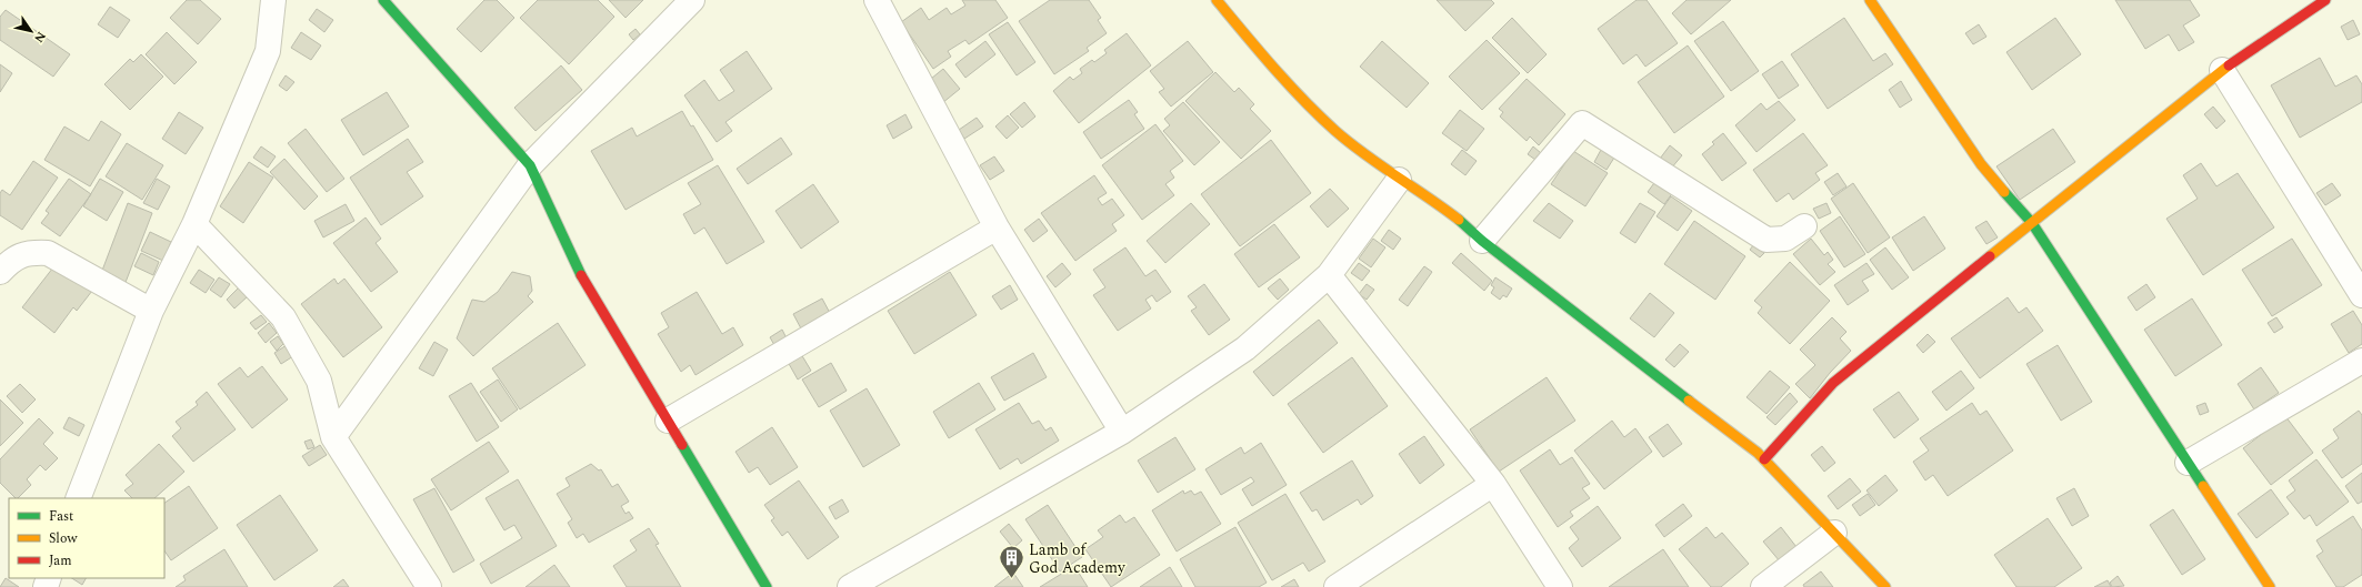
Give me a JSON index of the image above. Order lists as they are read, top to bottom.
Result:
{
  "places": {
    "building": ["Lamb of God Academy"]
  },
  "legend": ["Fast", "Slow", "Jam"],
  "north": "bottom right"
}
